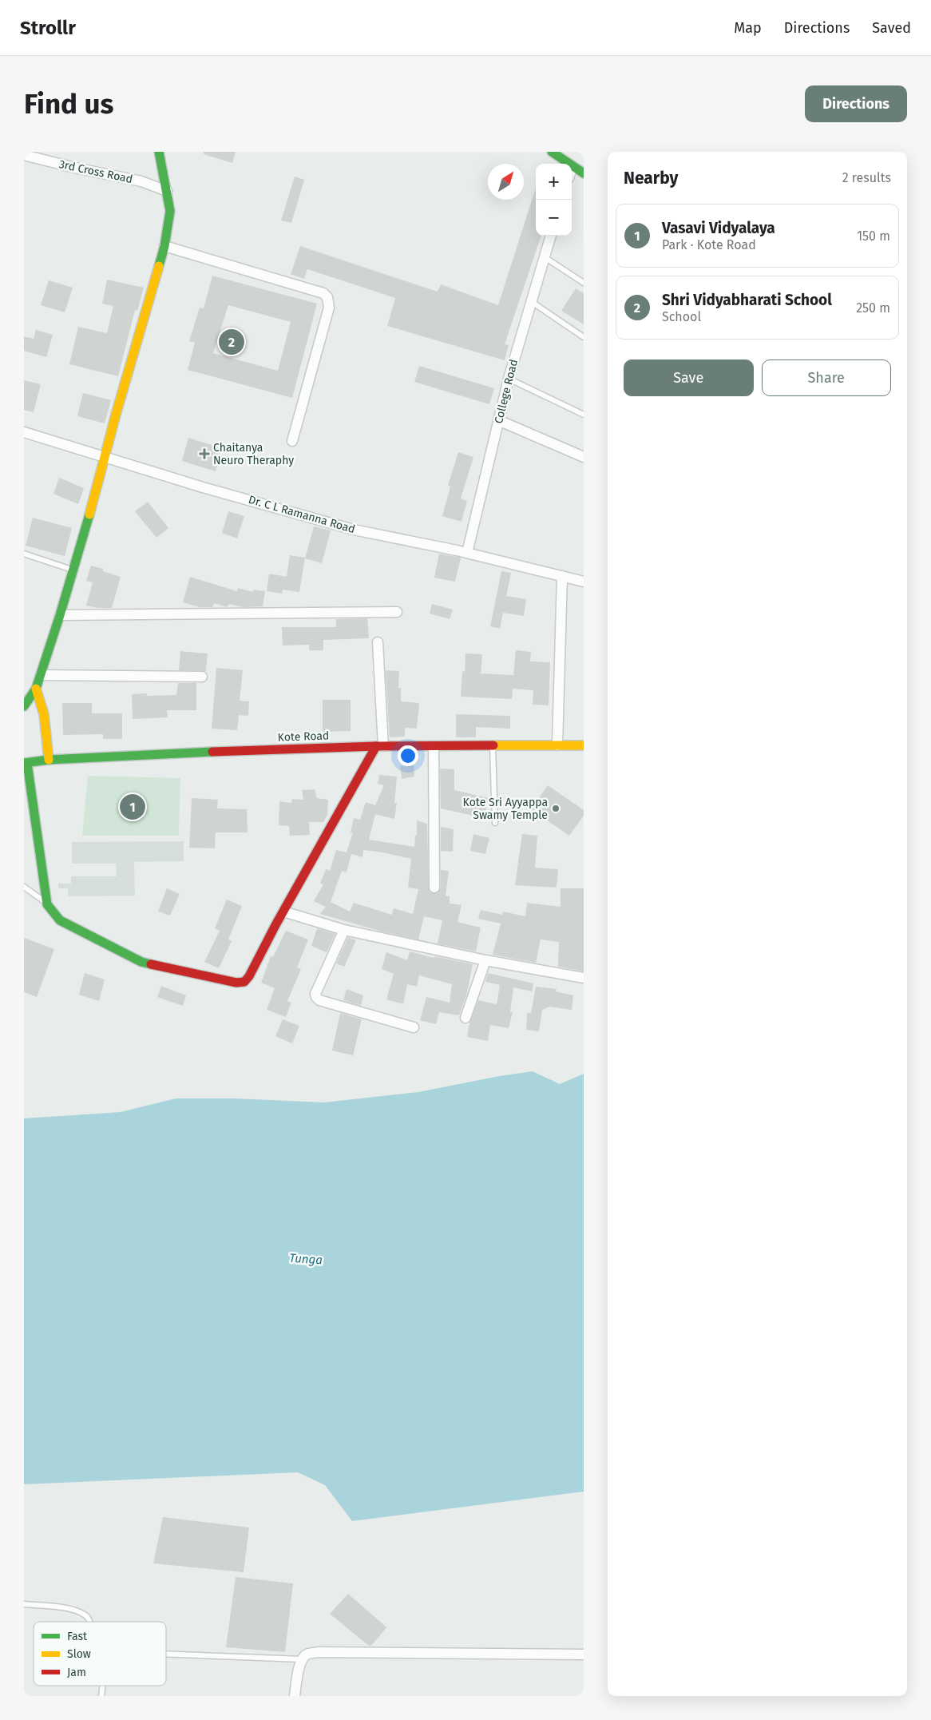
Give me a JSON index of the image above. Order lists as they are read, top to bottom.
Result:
{
  "streets": {
    "street": [
      "3rd Cross Road",
      "College Road",
      "Dr. C L Ramanna Road",
      "Kote Road"
    ]
  },
  "crossings": [
    ["College Road", "Dr. C L Ramanna Road"]
  ],
  "water": ["Tunga"],
  "places": {
    "health": ["Chaitanya Neuro Theraphy"],
    "other": ["Kote Sri Ayyappa Swamy Temple"]
  },
  "legend": ["Fast", "Slow", "Jam"],
  "north": "top right",
  "page": {
    "header": "Strollr",
    "nav": ["Map", "Directions", "Saved"],
    "buttons": [
      "Directions",
      ["Save", "Share"]
    ],
    "title": "Find us",
    "heading": ["Nearby", "2 results"],
    "map_buttons": ["+", "−"],
    "list": [
      {
        "mark": "1",
        "name": "Vasavi Vidyalaya",
        "note": "Park · Kote Road",
        "value": "150 m"
      },
      {
        "mark": "2",
        "name": "Shri Vidyabharati School",
        "note": "School",
        "value": "250 m"
      }
    ],
    "pins": ["2", "1"]
  }
}
